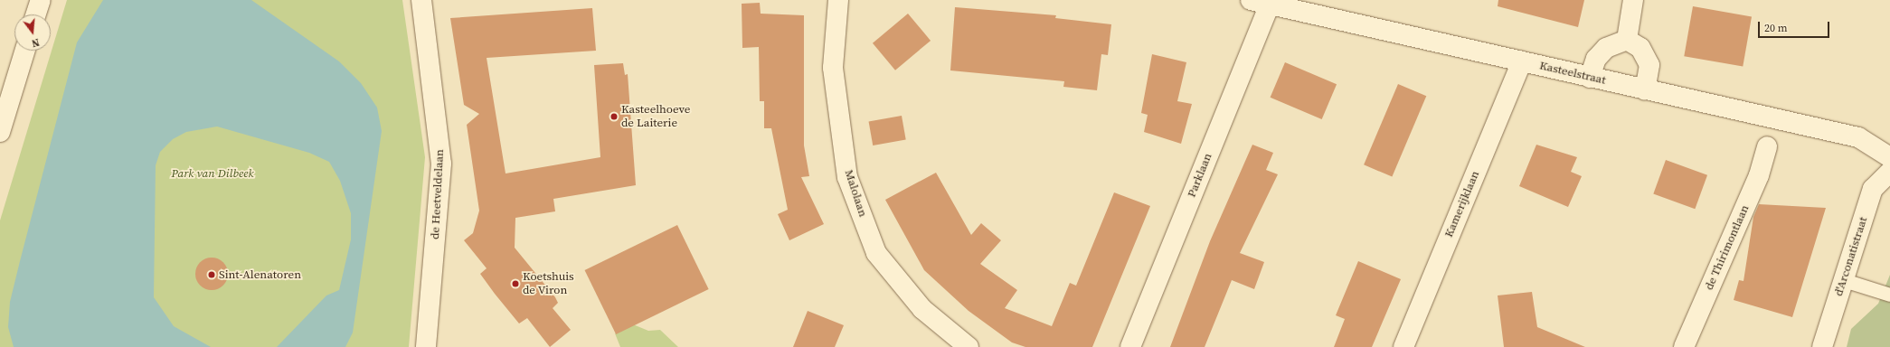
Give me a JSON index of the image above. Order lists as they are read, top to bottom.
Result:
{
  "streets": {
    "street": [
      "Kasteelstraat",
      "Parklaan",
      "Malolaan",
      "de Heetveldelaan",
      "Kamerijklaan",
      "de Thirimontlaan",
      "d'Arconatistraat"
    ]
  },
  "crossings": [
    ["Kasteelstraat", "Parklaan"],
    ["Kasteelstraat", "Kamerijklaan"]
  ],
  "parks": ["Park van Dilbeek"],
  "places": ["Kasteelhoeve de Laiterie", "Sint-Alenatoren", "Koetshuis de Viron"],
  "scale_bar": "20 m",
  "north": "bottom"
}
